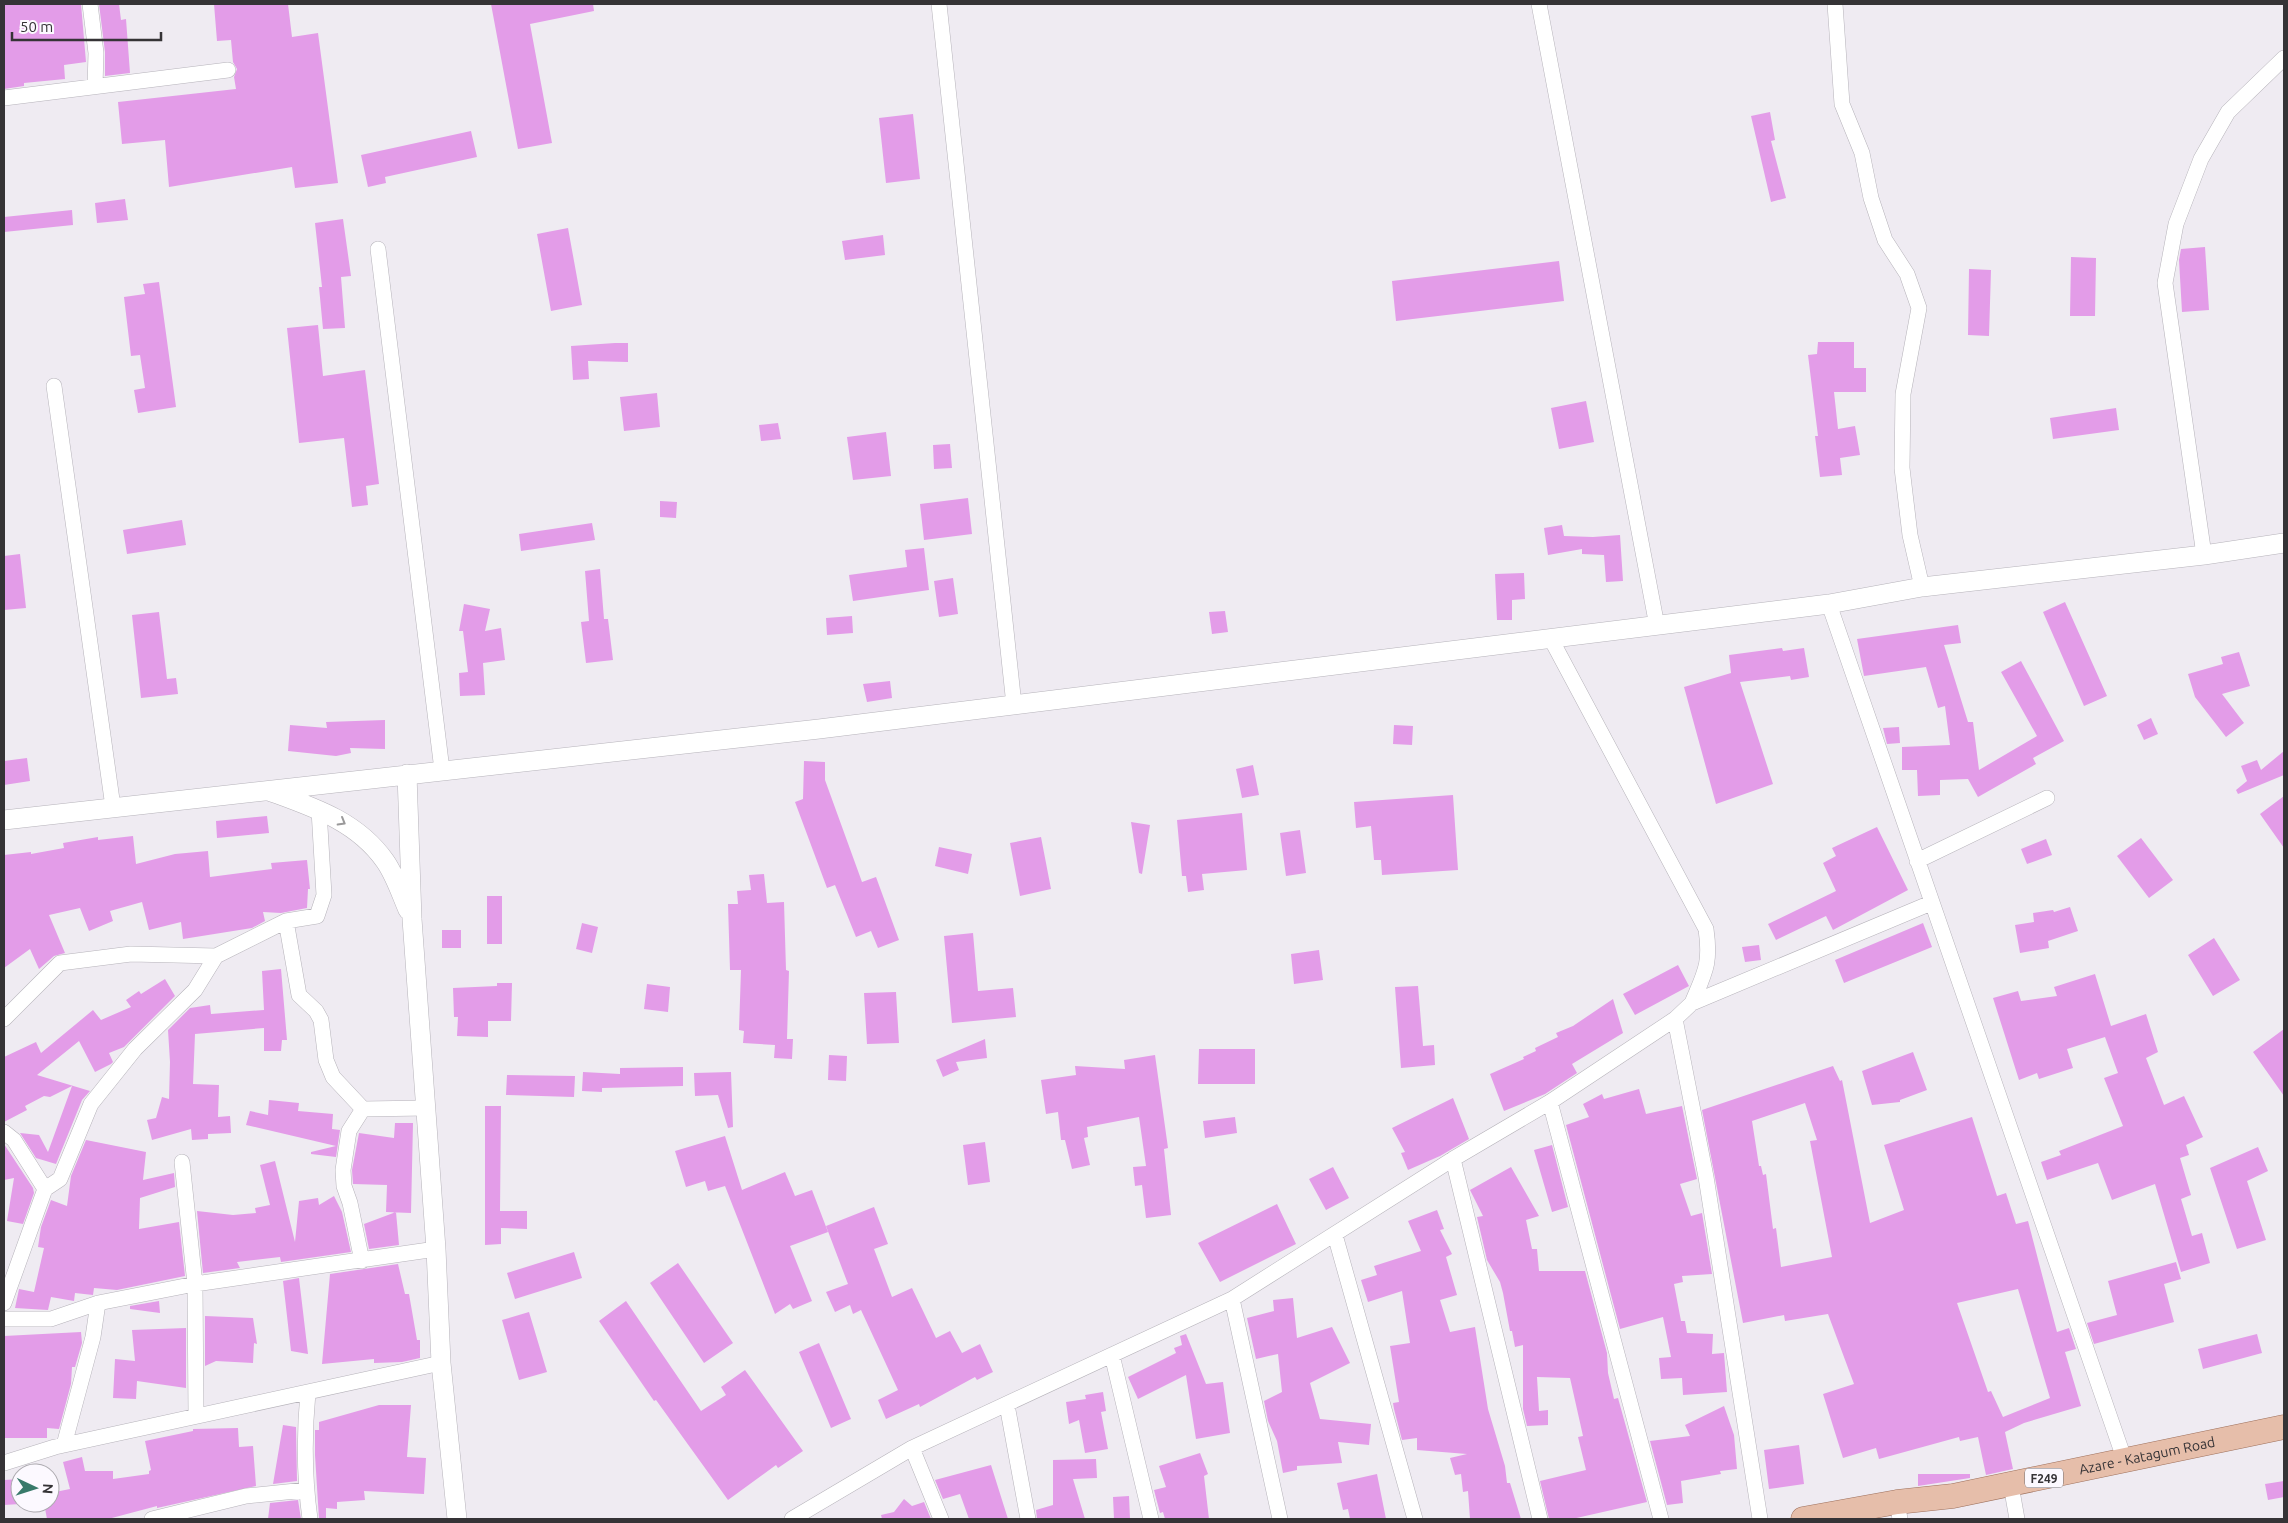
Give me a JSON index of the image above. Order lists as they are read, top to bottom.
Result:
{
  "streets": {
    "main road": ["Azare - Katagum Road", "F249"]
  },
  "scale_bar": "50 m",
  "north": "right"
}
